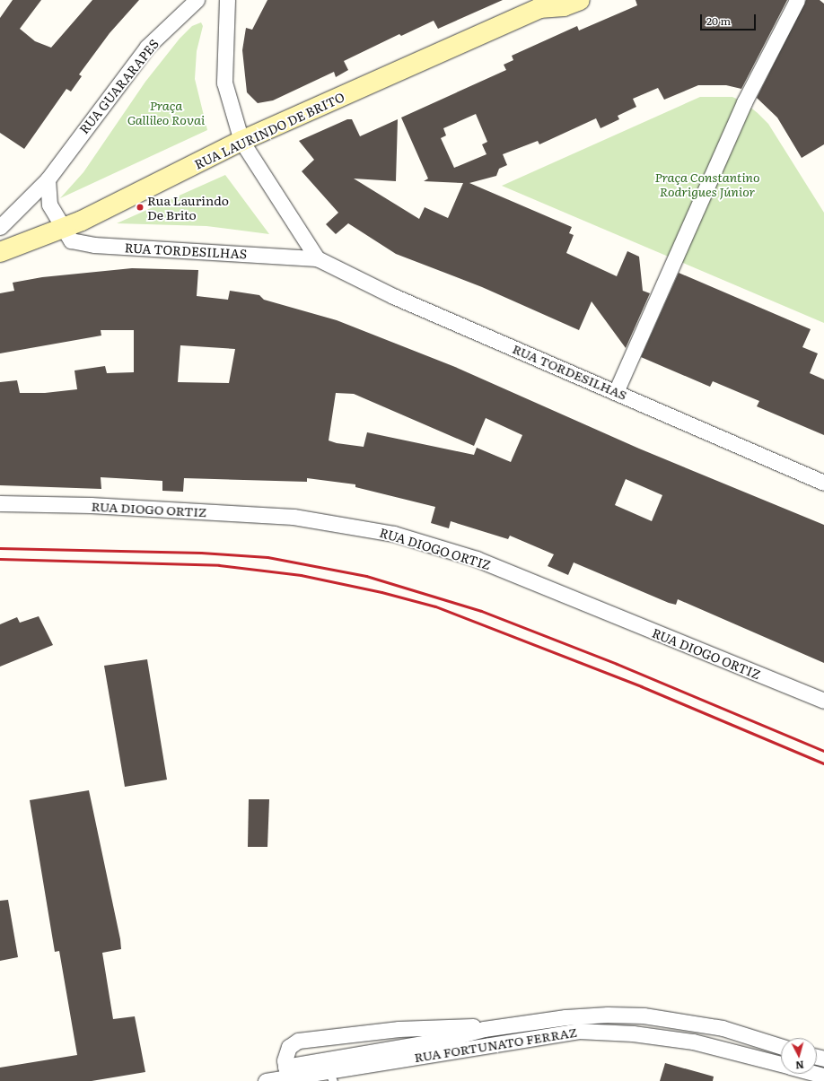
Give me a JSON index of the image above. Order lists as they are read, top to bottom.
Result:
{
  "streets": {
    "street": [
      "RUA GUARARAPES",
      "RUA LAURINDO DE BRITO",
      "RUA TORDESILHAS",
      "RUA DIOGO ORTIZ",
      "RUA FORTUNATO FERRAZ"
    ]
  },
  "crossings": [
    ["RUA LAURINDO DE BRITO", "RUA TORDESILHAS"]
  ],
  "parks": ["Praça Gallileo Rovai", "Praça Constantino Rodrigues Júnior"],
  "places": ["Rua Laurindo De Brito"],
  "scale_bar": "20 m",
  "north": "bottom"
}
